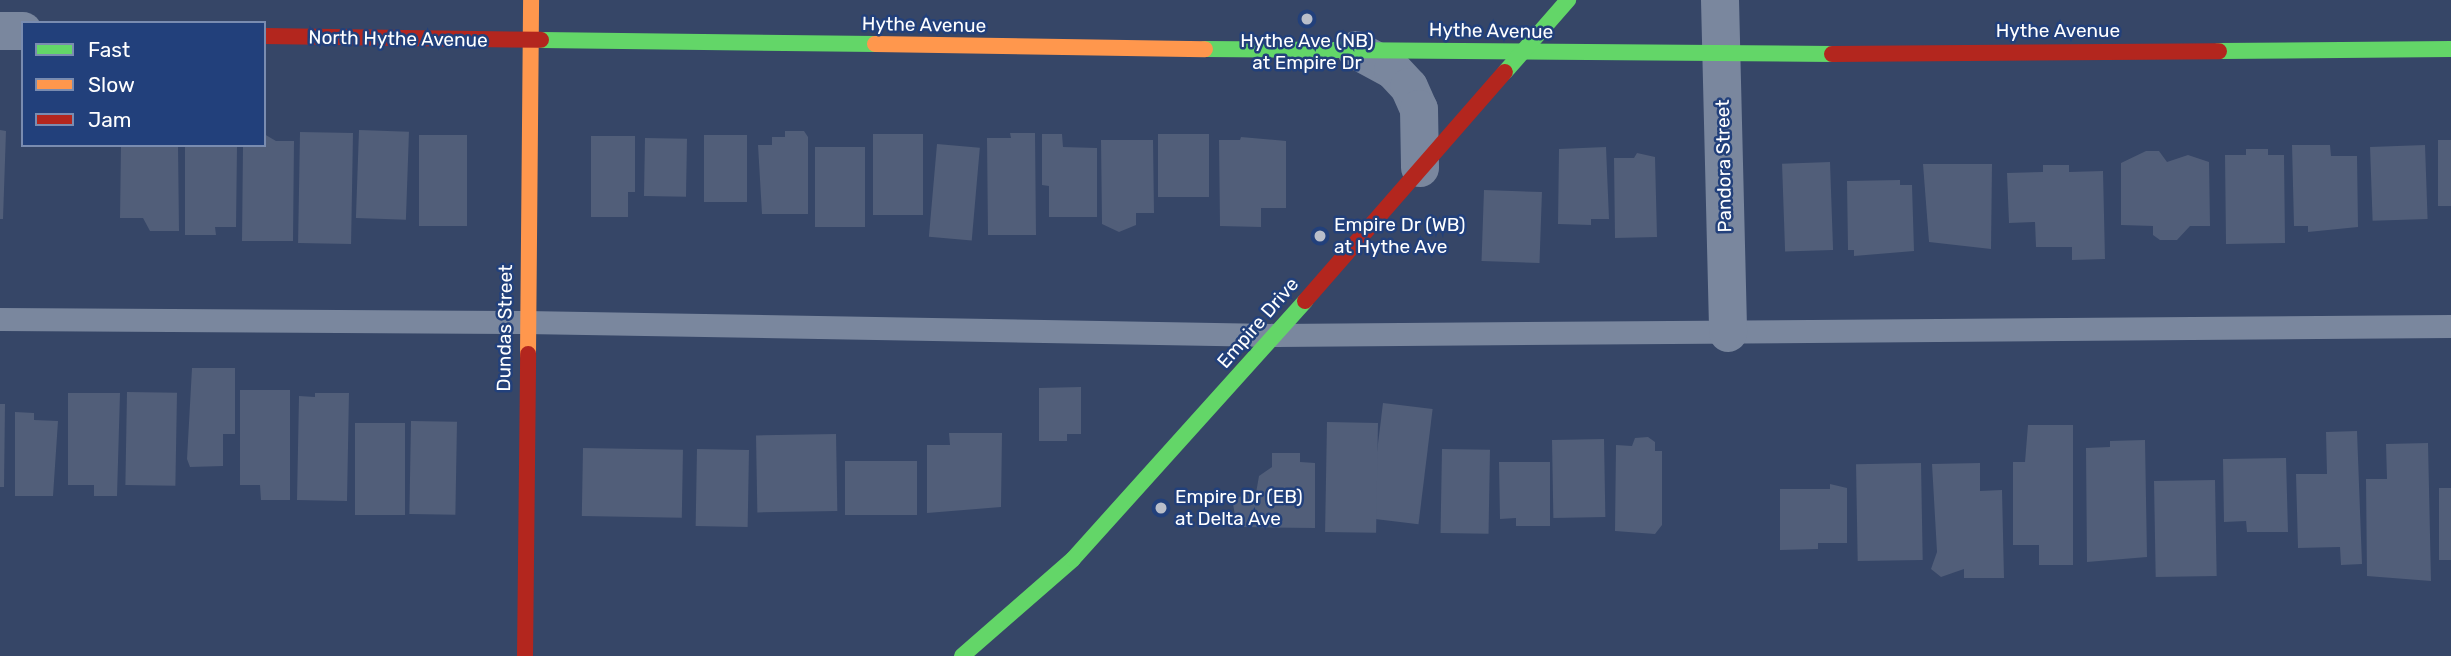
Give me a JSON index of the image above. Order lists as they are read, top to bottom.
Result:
{
  "streets": {
    "street": [
      "Hythe Avenue",
      "North Hythe Avenue",
      "Pandora Street",
      "Empire Drive",
      "Dundas Street"
    ]
  },
  "crossings": [
    ["Hythe Avenue", "North Hythe Avenue"],
    ["Hythe Avenue", "Pandora Street"],
    ["Hythe Avenue", "Empire Drive"],
    ["Hythe Avenue", "Dundas Street"],
    ["North Hythe Avenue", "Dundas Street"]
  ],
  "places": ["Hythe Ave (NB) at Empire Dr", "Empire Dr (WB) at Hythe Ave", "Empire Dr (EB) at Delta Ave"],
  "legend": ["Fast", "Slow", "Jam"]
}
